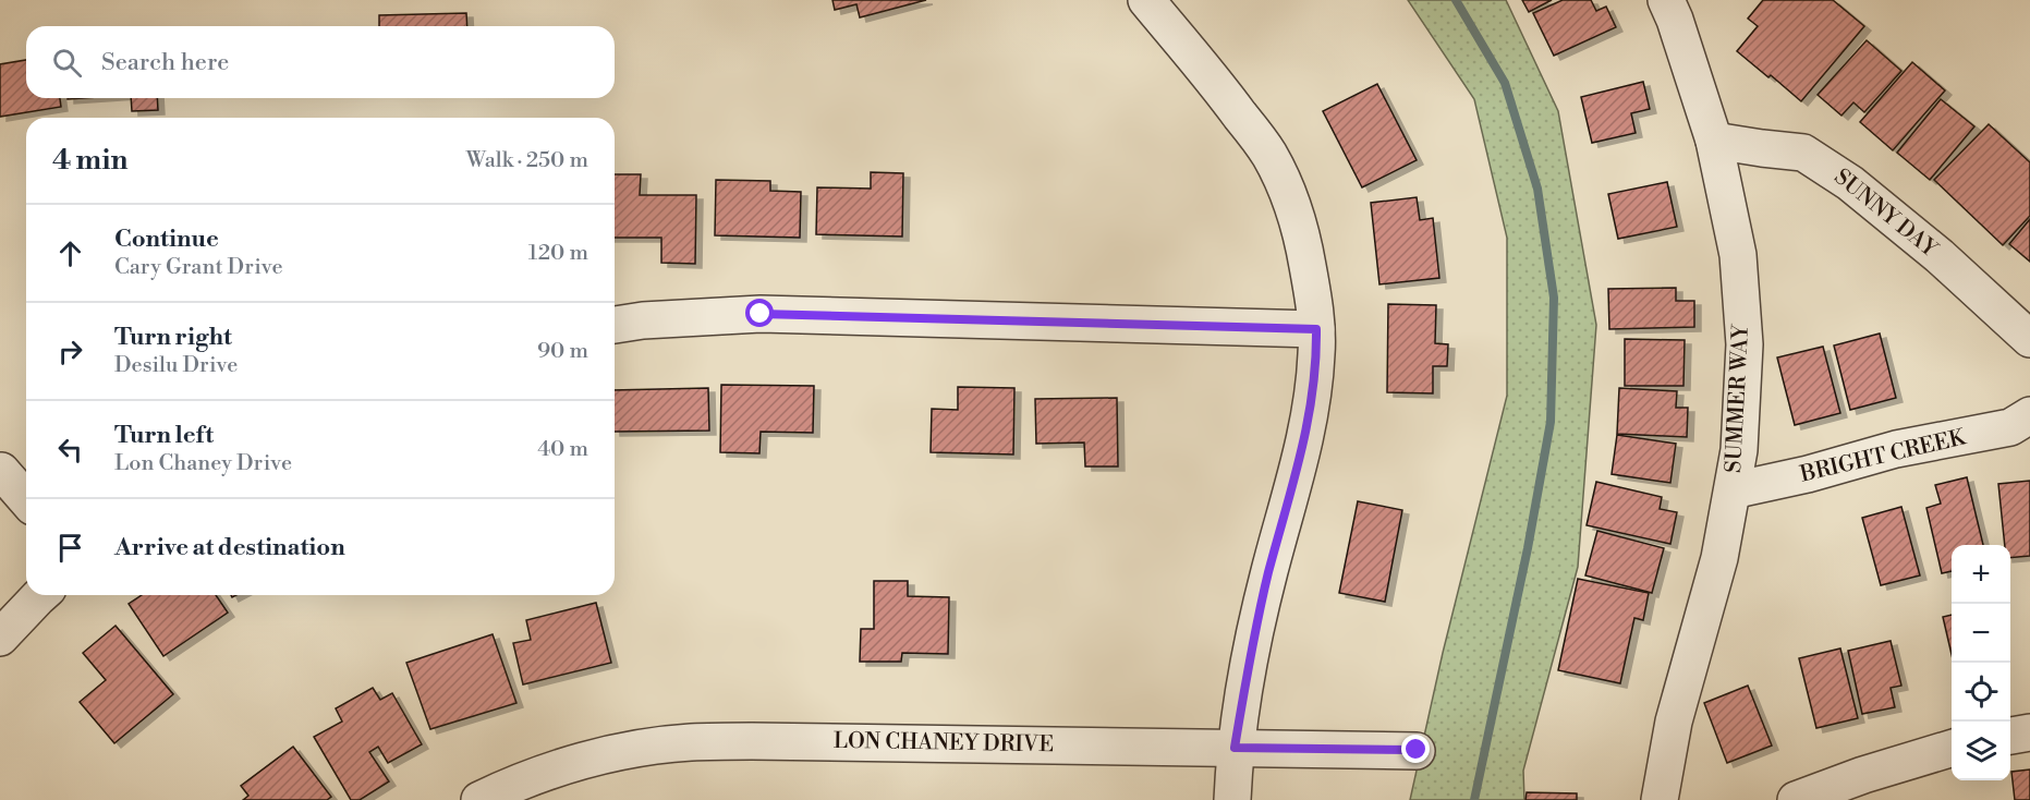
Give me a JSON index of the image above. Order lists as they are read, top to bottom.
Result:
{
  "streets": {
    "street": [
      "SUNNY DAY",
      "SUMMER WAY",
      "BRIGHT CREEK",
      "LON CHANEY DRIVE"
    ]
  },
  "crossings": [
    ["SUNNY DAY", "SUMMER WAY"],
    ["SUMMER WAY", "BRIGHT CREEK"]
  ],
  "page": {
    "search": "Search here",
    "heading": ["4 min", "Walk · 250 m"],
    "list": [
      ["Continue", "Cary Grant Drive", "120 m"],
      ["Turn right", "Desilu Drive", "90 m"],
      ["Turn left", "Lon Chaney Drive", "40 m"],
      "Arrive at destination"
    ],
    "map_buttons": ["+", "−"]
  }
}
